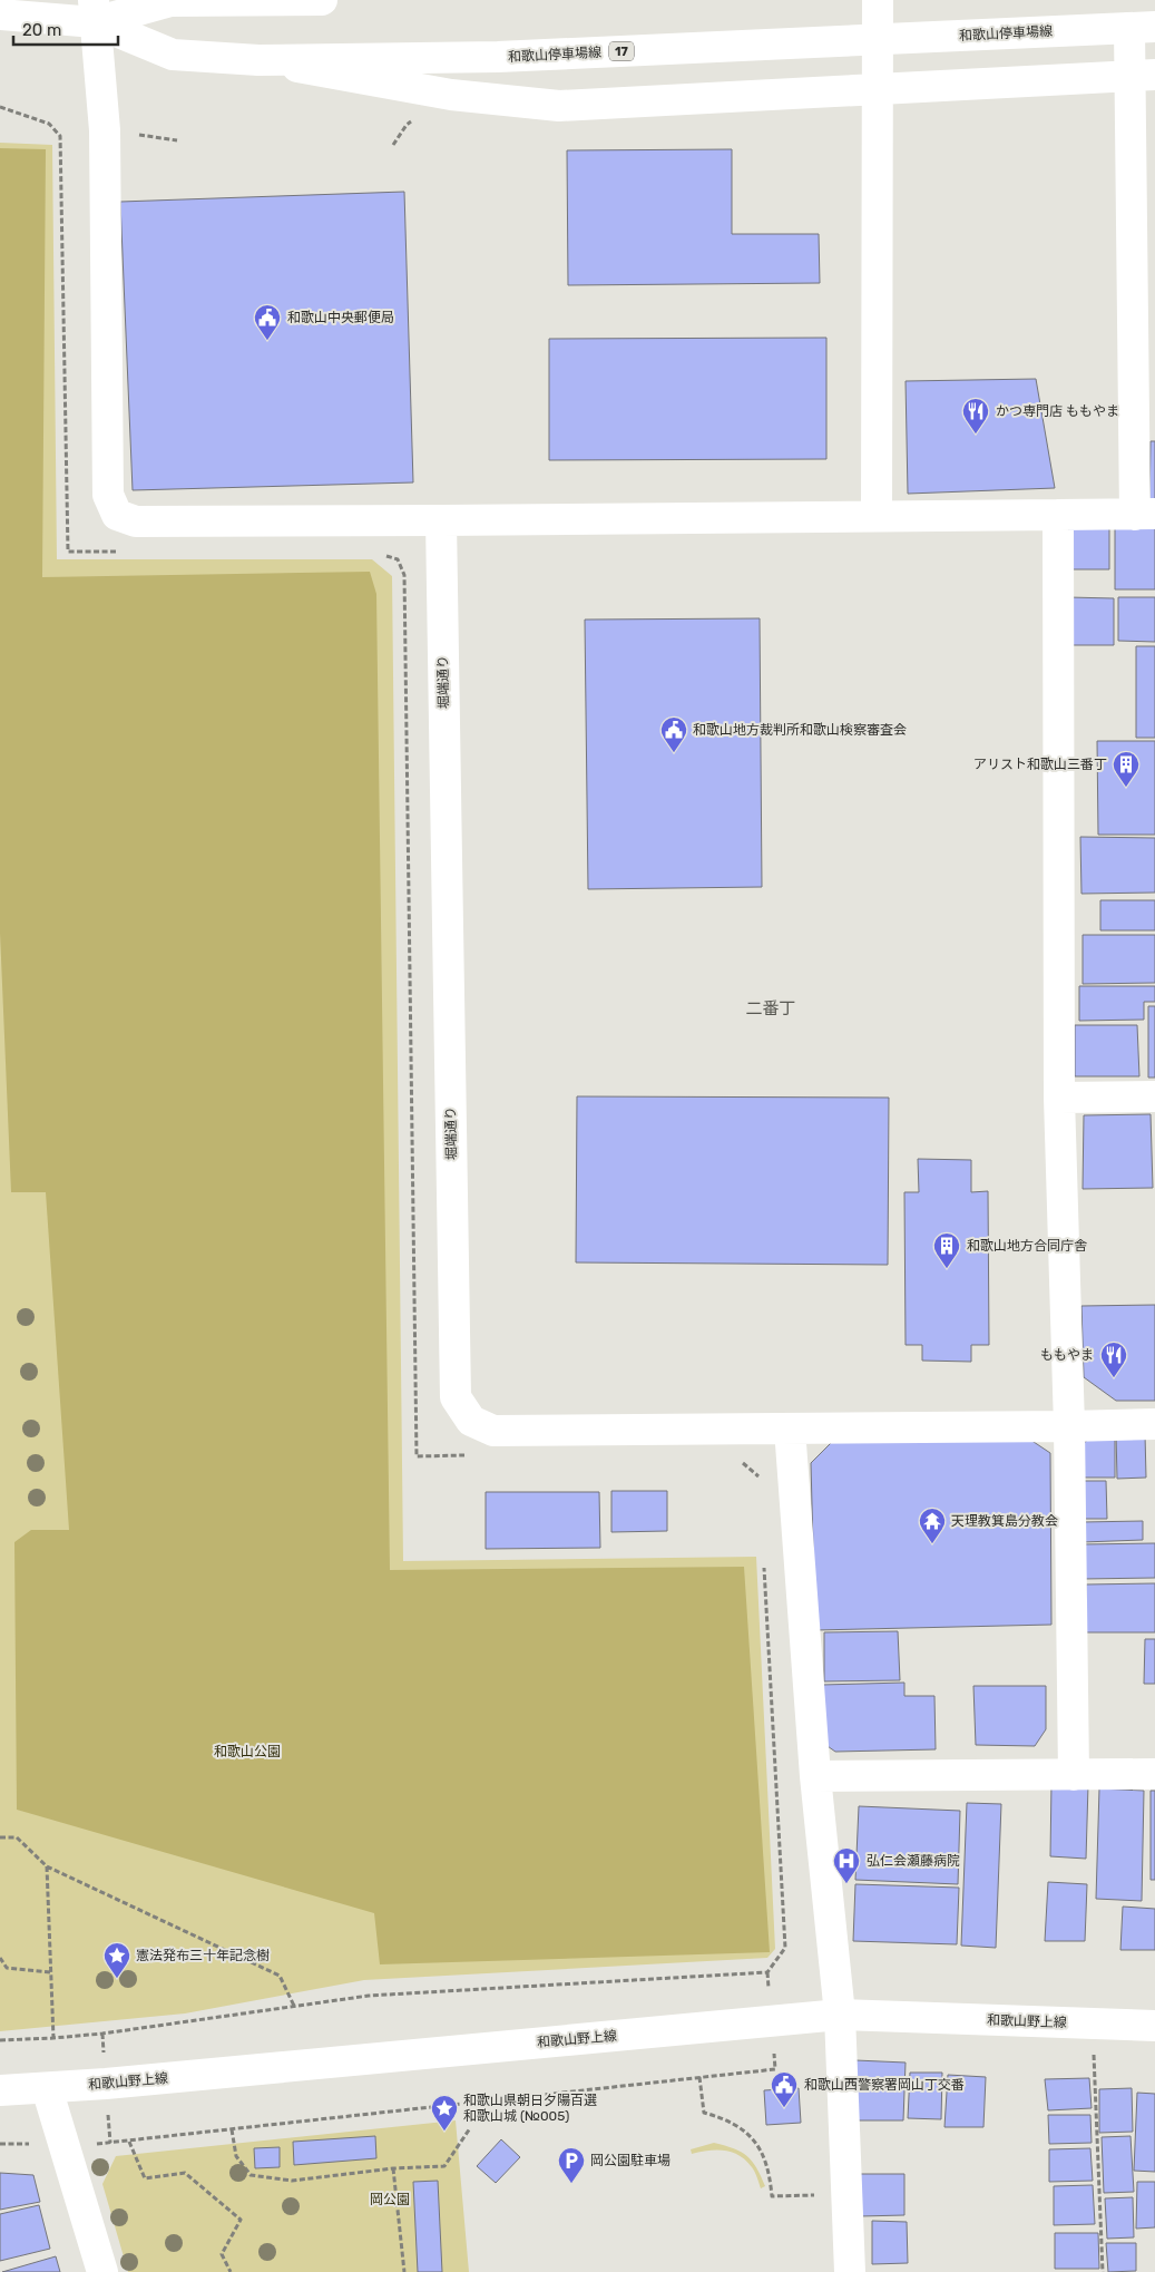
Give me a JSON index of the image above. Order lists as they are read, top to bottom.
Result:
{
  "streets": {
    "street": [
      "和歌山停車場線",
      "17",
      "堀端通り",
      "和歌山野上線"
    ]
  },
  "districts": ["二番丁"],
  "parks": ["和歌山公園", "岡公園"],
  "places": {
    "public building": ["和歌山中央郵便局", "和歌山地方裁判所和歌山検察審査会", "和歌山西警察署岡山丁交番"],
    "restaurant": ["かつ専門店 ももやま", "ももやま"],
    "building": ["アリスト和歌山三番丁", "和歌山地方合同庁舎"],
    "temple": ["天理教箕島分教会"],
    "hospital": ["弘仁会瀬藤病院"],
    "place": ["憲法発布三十年記念樹", "和歌山県朝日夕陽百選 和歌山城 (№005)"],
    "parking": ["岡公園駐車場"]
  },
  "scale_bar": "20 m"
}
